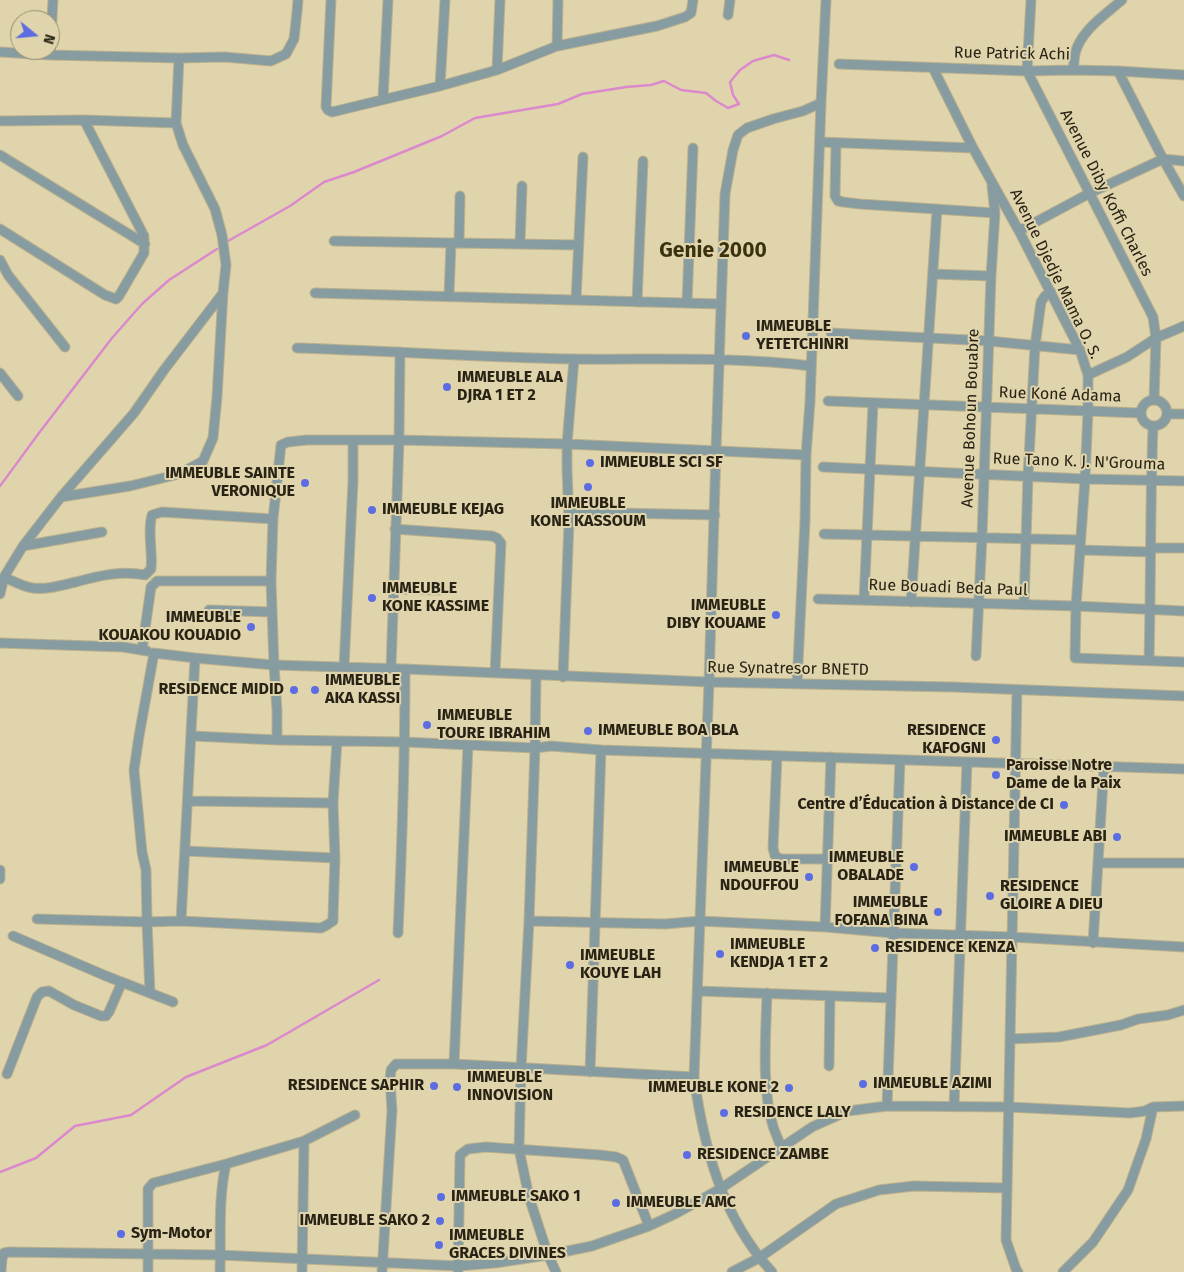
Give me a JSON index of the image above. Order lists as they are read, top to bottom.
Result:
{
  "streets": {
    "street": [
      "Rue Patrick Achi",
      "Avenue Diby Koffi Charles",
      "Avenue Djedje Mama O. S.",
      "Rue Koné Adama",
      "Avenue Bohoun Bouabre",
      "Rue Tano K. J. N'Grouma",
      "Rue Bouadi Beda Paul",
      "Rue Synatresor BNETD"
    ]
  },
  "crossings": [
    ["Rue Patrick Achi", "Avenue Diby Koffi Charles"],
    ["Rue Patrick Achi", "Avenue Djedje Mama O. S."],
    ["Avenue Diby Koffi Charles", "Rue Koné Adama"],
    ["Avenue Djedje Mama O. S.", "Rue Koné Adama"],
    ["Avenue Djedje Mama O. S.", "Avenue Bohoun Bouabre"],
    ["Avenue Djedje Mama O. S.", "Rue Tano K. J. N'Grouma"],
    ["Avenue Djedje Mama O. S.", "Rue Bouadi Beda Paul"],
    ["Rue Koné Adama", "Avenue Bohoun Bouabre"],
    ["Avenue Bohoun Bouabre", "Rue Tano K. J. N'Grouma"],
    ["Avenue Bohoun Bouabre", "Rue Bouadi Beda Paul"]
  ],
  "districts": ["Genie 2000"],
  "places": [
    "IMMEUBLE YETETCHINRI",
    "IMMEUBLE ALA DJRA 1 ET 2",
    "IMMEUBLE SCI SF",
    "IMMEUBLE SAINTE VERONIQUE",
    "IMMEUBLE KONE KASSOUM",
    "IMMEUBLE KEJAG",
    "IMMEUBLE KONE KASSIME",
    "IMMEUBLE DIBY KOUAME",
    "IMMEUBLE KOUAKOU KOUADIO",
    "RESIDENCE MIDID",
    "IMMEUBLE AKA KASSI",
    "IMMEUBLE TOURE IBRAHIM",
    "IMMEUBLE BOA BLA",
    "RESIDENCE KAFOGNI",
    "Paroisse Notre Dame de la Paix",
    "Centre d’Éducation à Distance de CI",
    "IMMEUBLE ABI",
    "IMMEUBLE OBALADE",
    "IMMEUBLE NDOUFFOU",
    "RESIDENCE GLOIRE A DIEU",
    "IMMEUBLE FOFANA BINA",
    "RESIDENCE KENZA",
    "IMMEUBLE KENDJA 1 ET 2",
    "IMMEUBLE KOUYE LAH",
    "IMMEUBLE AZIMI",
    "RESIDENCE SAPHIR",
    "IMMEUBLE INNOVISION",
    "IMMEUBLE KONE 2",
    "RESIDENCE LALY",
    "RESIDENCE ZAMBE",
    "IMMEUBLE SAKO 1",
    "IMMEUBLE AMC",
    "IMMEUBLE SAKO 2",
    "Sym-Motor",
    "IMMEUBLE GRACES DIVINES"
  ],
  "north": "right"
}
